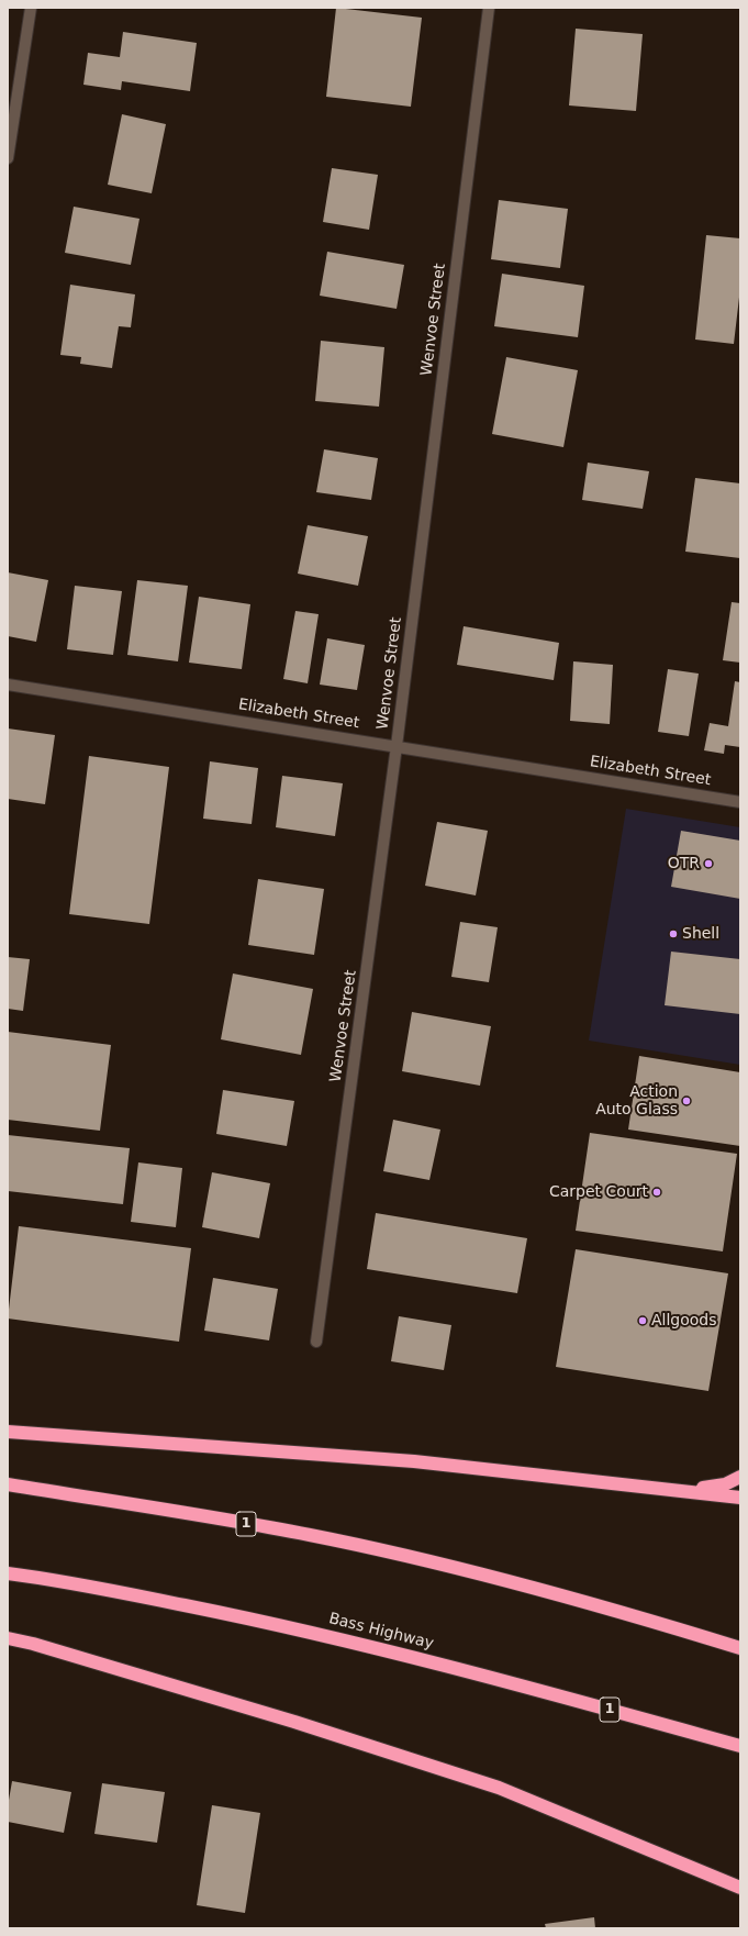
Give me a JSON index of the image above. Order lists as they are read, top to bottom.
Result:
{
  "streets": {
    "highway": ["1", "Bass Highway"],
    "street": ["Wenvoe Street", "Elizabeth Street"]
  },
  "crossings": [
    ["Wenvoe Street", "Elizabeth Street"]
  ],
  "places": [
    "OTR",
    "Shell",
    "Action Auto Glass",
    "Carpet Court",
    "Allgoods"
  ]
}
